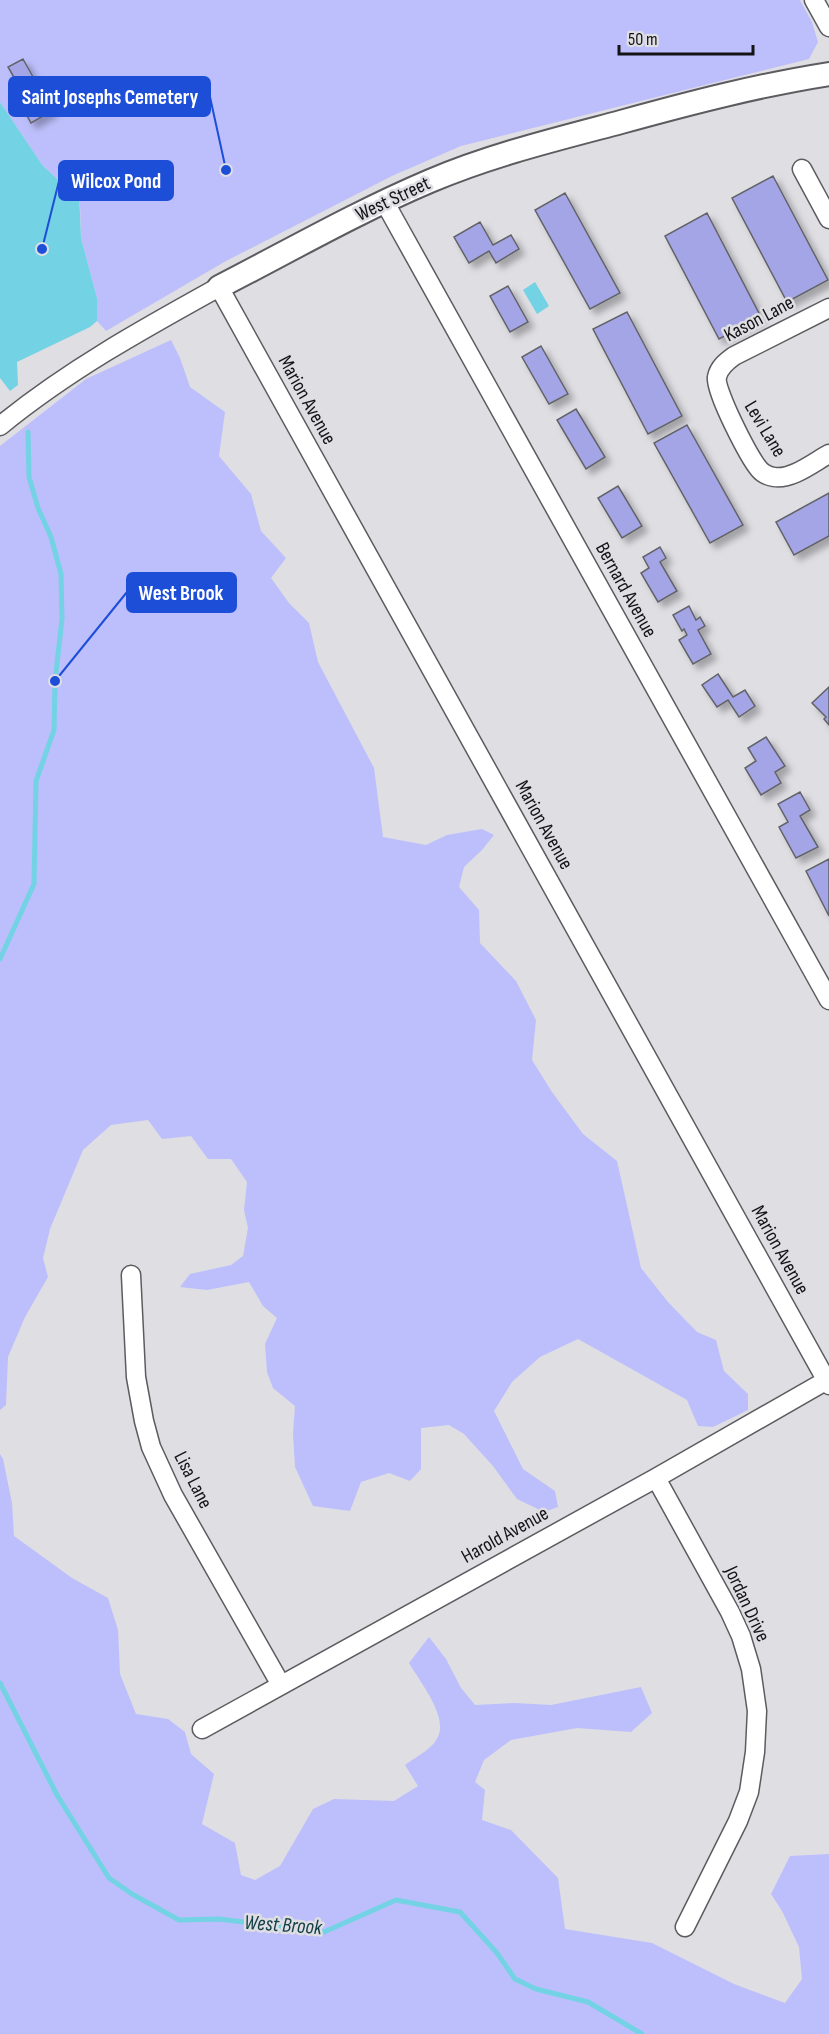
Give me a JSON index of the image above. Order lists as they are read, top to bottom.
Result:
{
  "streets": {
    "street": [
      "West Street",
      "Kason Lane",
      "Marion Avenue",
      "Levi Lane",
      "Bernard Avenue",
      "Lisa Lane",
      "Harold Avenue",
      "Jordan Drive"
    ]
  },
  "crossings": [
    ["West Street", "Marion Avenue"],
    ["West Street", "Bernard Avenue"],
    ["Kason Lane", "Levi Lane"],
    ["Marion Avenue", "Harold Avenue"],
    ["Lisa Lane", "Harold Avenue"],
    ["Harold Avenue", "Jordan Drive"]
  ],
  "water": ["West Brook"],
  "places": ["Saint Josephs Cemetery", "Wilcox Pond", "West Brook"],
  "scale_bar": "50 m"
}
